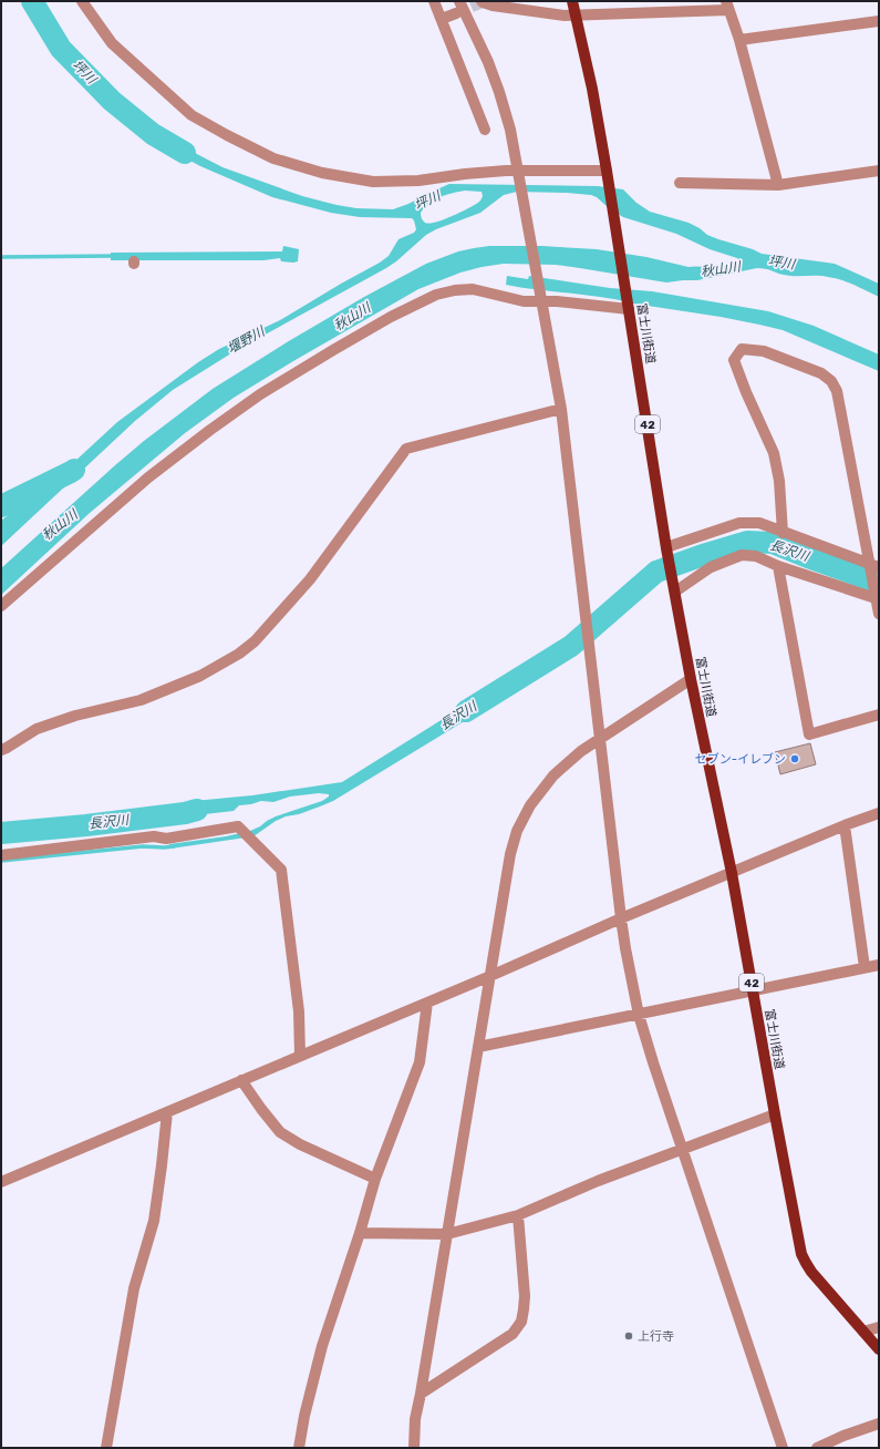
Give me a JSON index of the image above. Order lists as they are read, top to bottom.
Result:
{
  "streets": {
    "main road": ["富士川街道", "42"]
  },
  "water": [
    "坪川",
    "秋山川",
    "堰野川",
    "長沢川"
  ],
  "places": ["セブン-イレブン", "上行寺"]
}
